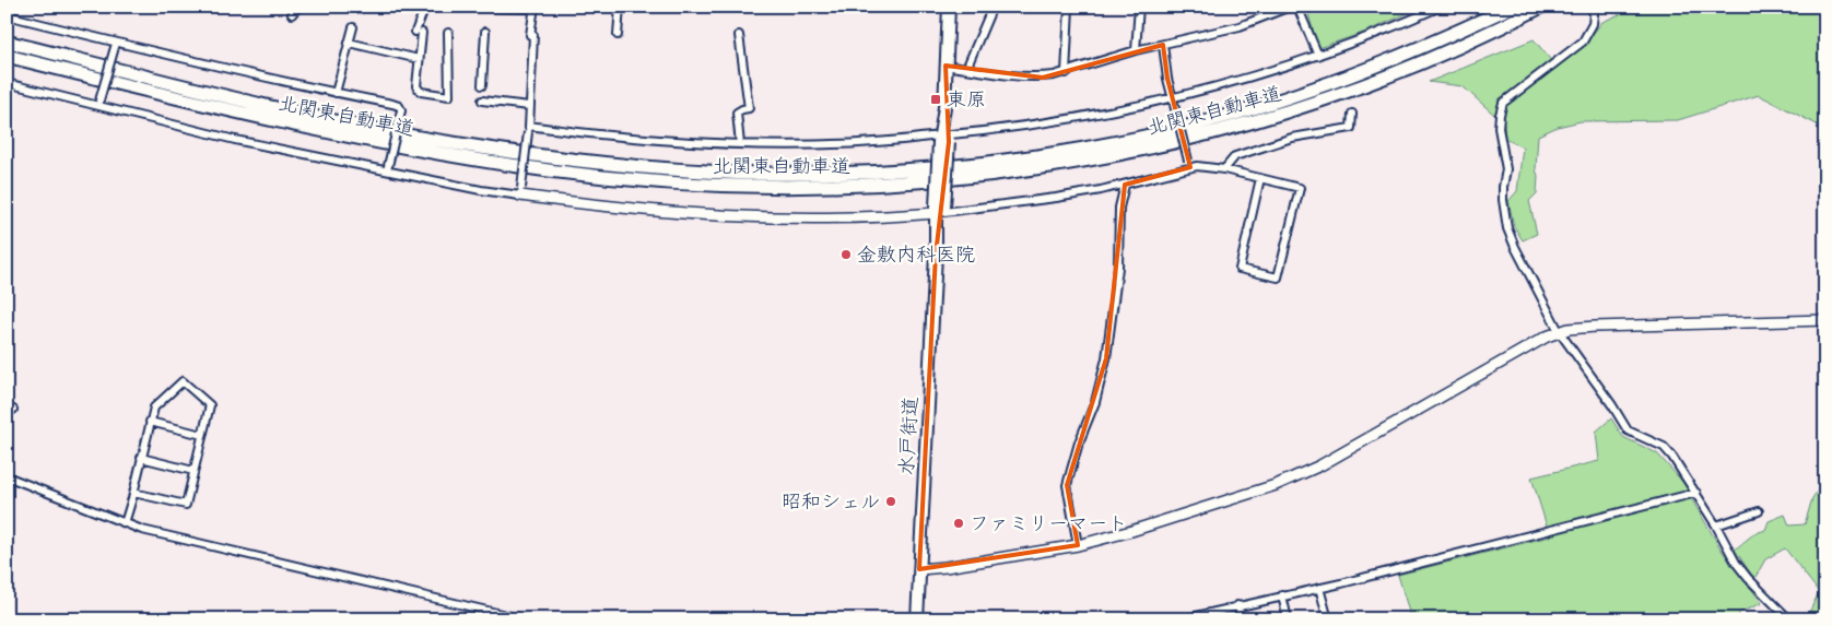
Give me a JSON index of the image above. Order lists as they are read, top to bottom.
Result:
{
  "streets": {
    "highway": ["北関東自動車道"],
    "main road": ["水戸街道"]
  },
  "places": {
    "transit": ["東原"],
    "other": ["金敷内科医院", "昭和シェル", "ファミリーマート"]
  }
}
